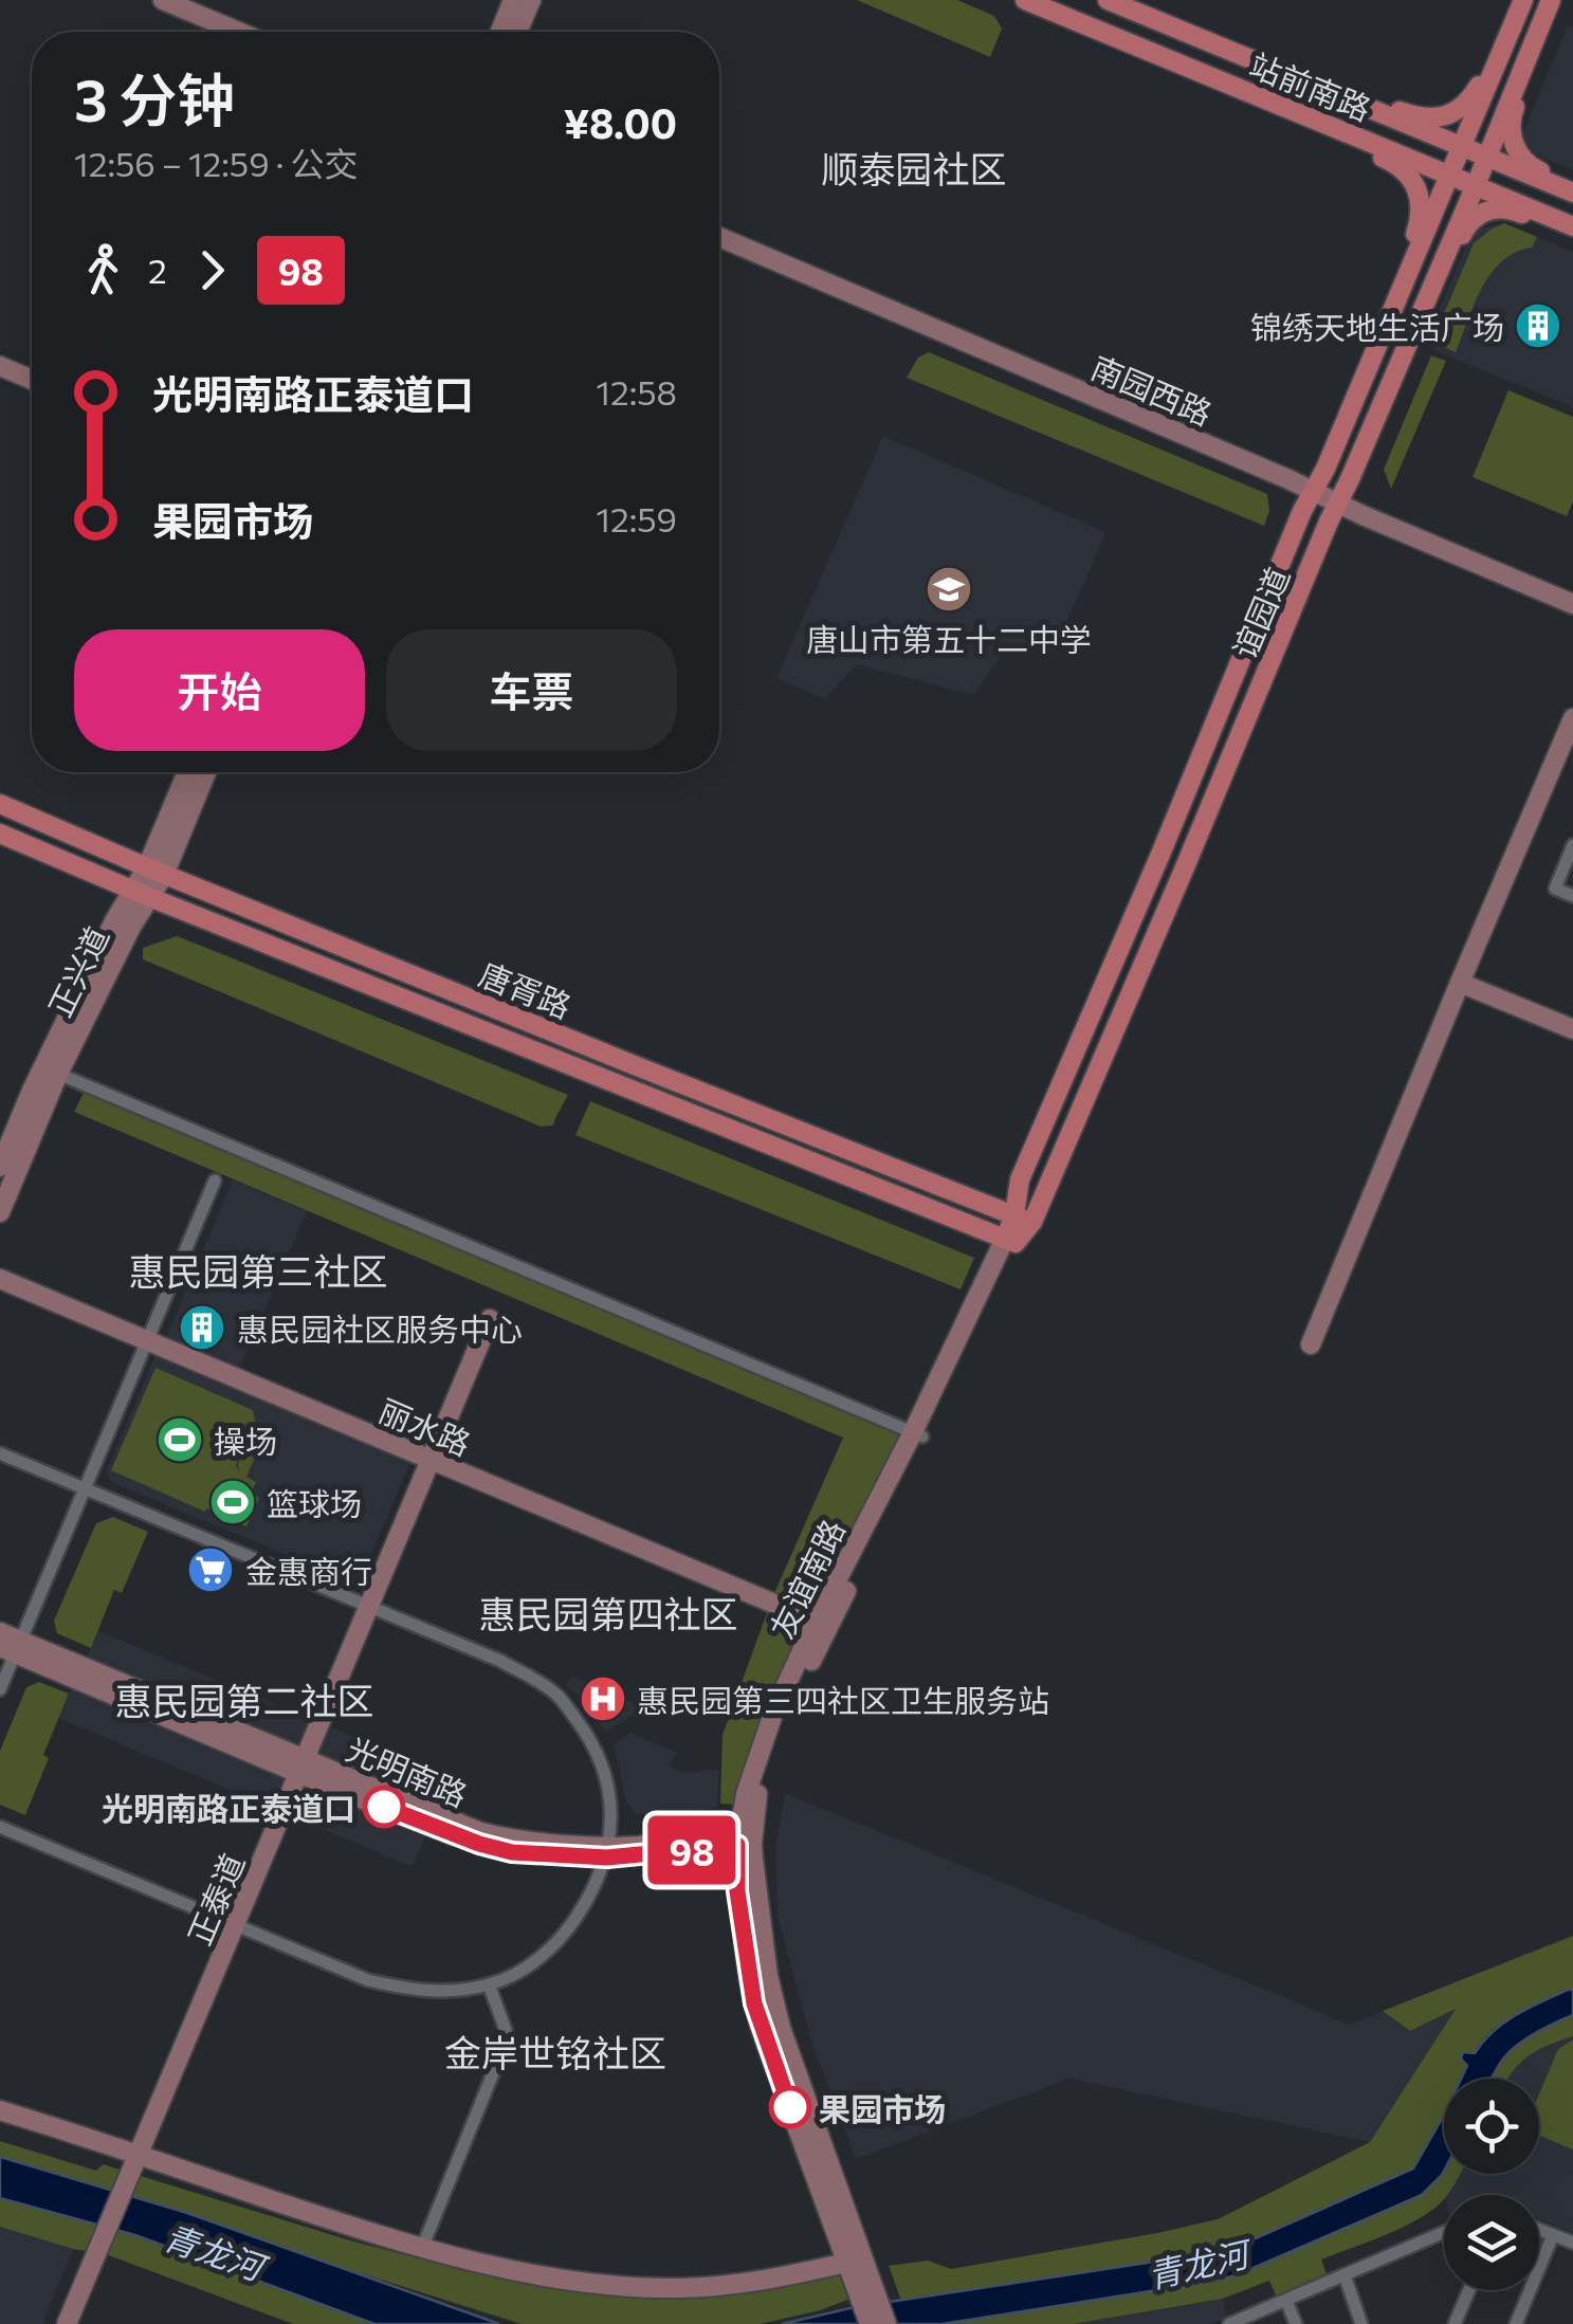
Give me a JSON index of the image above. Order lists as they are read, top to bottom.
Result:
{
  "streets": {
    "main road": ["站前南路", "谊园道", "唐胥路"],
    "street": [
      "南园西路",
      "正兴道",
      "丽水路",
      "友谊南路",
      "光明南路",
      "正泰道"
    ]
  },
  "crossings": [
    ["站前南路", "谊园道"],
    ["南园西路", "谊园道"],
    ["谊园道", "唐胥路"],
    ["谊园道", "友谊南路"],
    ["正兴道", "唐胥路"],
    ["唐胥路", "友谊南路"],
    ["丽水路", "友谊南路"],
    ["丽水路", "正泰道"],
    ["友谊南路", "光明南路"],
    ["光明南路", "正泰道"]
  ],
  "districts": [
    "顺泰园社区",
    "惠民园第三社区",
    "惠民园第四社区",
    "惠民园第二社区",
    "金岸世铭社区"
  ],
  "water": ["青龙河"],
  "places": {
    "building": ["锦绣天地生活广场", "惠民园社区服务中心"],
    "school or university": ["唐山市第五十二中学"],
    "sports": ["操场", "篮球场"],
    "supermarket": ["金惠商行"],
    "hospital": ["惠民园第三四社区卫生服务站"],
    "other": ["光明南路正泰道口", "果园市场"]
  },
  "lines": ["bus line 98"],
  "page": {
    "on_map": "98",
    "heading": ["3 分钟", "12:56 – 12:59 · 公交", "¥8.00"],
    "legs": ["2", "98"],
    "list": [
      {
        "name": "光明南路正泰道口",
        "value": "12:58"
      },
      {
        "name": "果园市场",
        "value": "12:59"
      }
    ],
    "buttons": ["开始", "车票"]
  }
}
